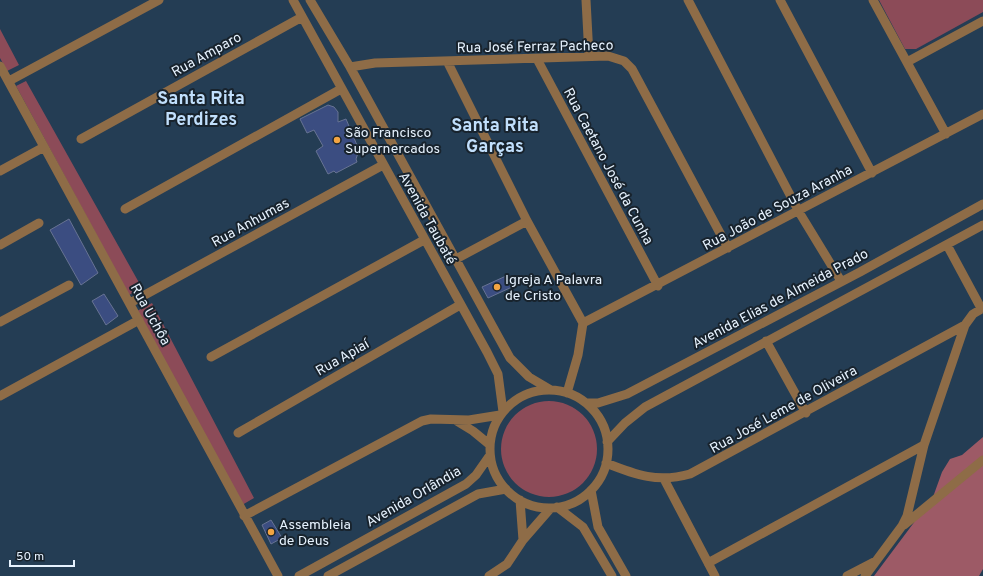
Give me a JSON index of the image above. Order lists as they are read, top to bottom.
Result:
{
  "streets": {
    "street": [
      "Rua José Ferraz Pacheco",
      "Rua Amparo",
      "Rua Caetano José da Cunha",
      "Rua João de Souza Aranha",
      "Avenida Taubaté",
      "Rua Anhumas",
      "Avenida Elias de Almeida Prado",
      "Rua Uchôa",
      "Rua Apiaí",
      "Rua José Leme de Oliveira",
      "Avenida Orlândia"
    ]
  },
  "crossings": [
    ["Rua José Ferraz Pacheco", "Rua Caetano José da Cunha"],
    ["Rua José Ferraz Pacheco", "Rua João de Souza Aranha"],
    ["Rua José Ferraz Pacheco", "Avenida Taubaté"],
    ["Rua Amparo", "Avenida Taubaté"],
    ["Rua Caetano José da Cunha", "Rua João de Souza Aranha"],
    ["Avenida Taubaté", "Rua Anhumas"],
    ["Avenida Taubaté", "Avenida Elias de Almeida Prado"],
    ["Avenida Taubaté", "Rua Apiaí"],
    ["Avenida Taubaté", "Rua José Leme de Oliveira"],
    ["Avenida Taubaté", "Avenida Orlândia"],
    ["Rua Anhumas", "Rua Uchôa"],
    ["Avenida Elias de Almeida Prado", "Rua José Leme de Oliveira"],
    ["Avenida Elias de Almeida Prado", "Avenida Orlândia"],
    ["Rua José Leme de Oliveira", "Avenida Orlândia"]
  ],
  "districts": ["Santa Rita Perdizes", "Santa Rita Garças"],
  "places": ["São Francisco Supernercados", "Igreja A Palavra de Cristo", "Assembleia de Deus"],
  "scale_bar": "50 m"
}
